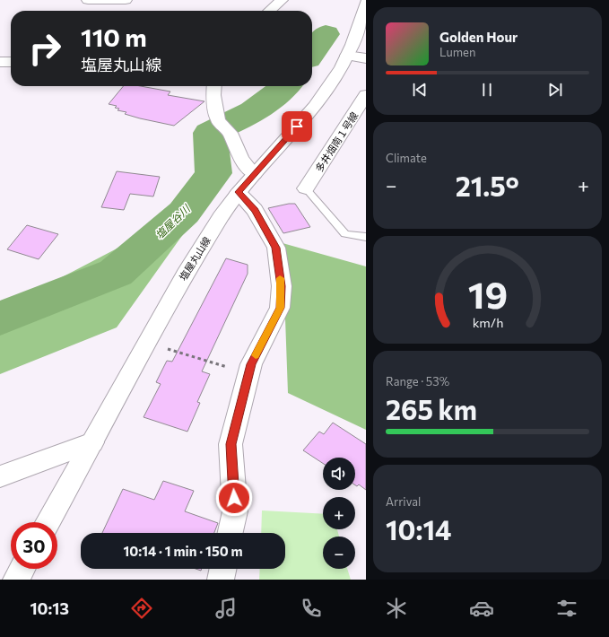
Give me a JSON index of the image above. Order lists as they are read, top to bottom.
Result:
{
  "streets": {
    "street": ["多井畑南１号線", "塩屋丸山線"]
  },
  "water": ["塩屋谷川"],
  "page": {
    "turn": ["110 m", "塩屋丸山線"],
    "song": ["Golden Hour", "Lumen"],
    "tile": [
      "Climate",
      ["Range · 53%", "265 km"],
      ["Arrival", "10:14"]
    ],
    "heat": ["−", "21.5°", "+"],
    "map_buttons": ["+", "−"],
    "limit": "30",
    "trip": "10:14 · 1 min · 150 m",
    "tabs": "10:13",
    "gauge": ["19", "km/h"]
  }
}
